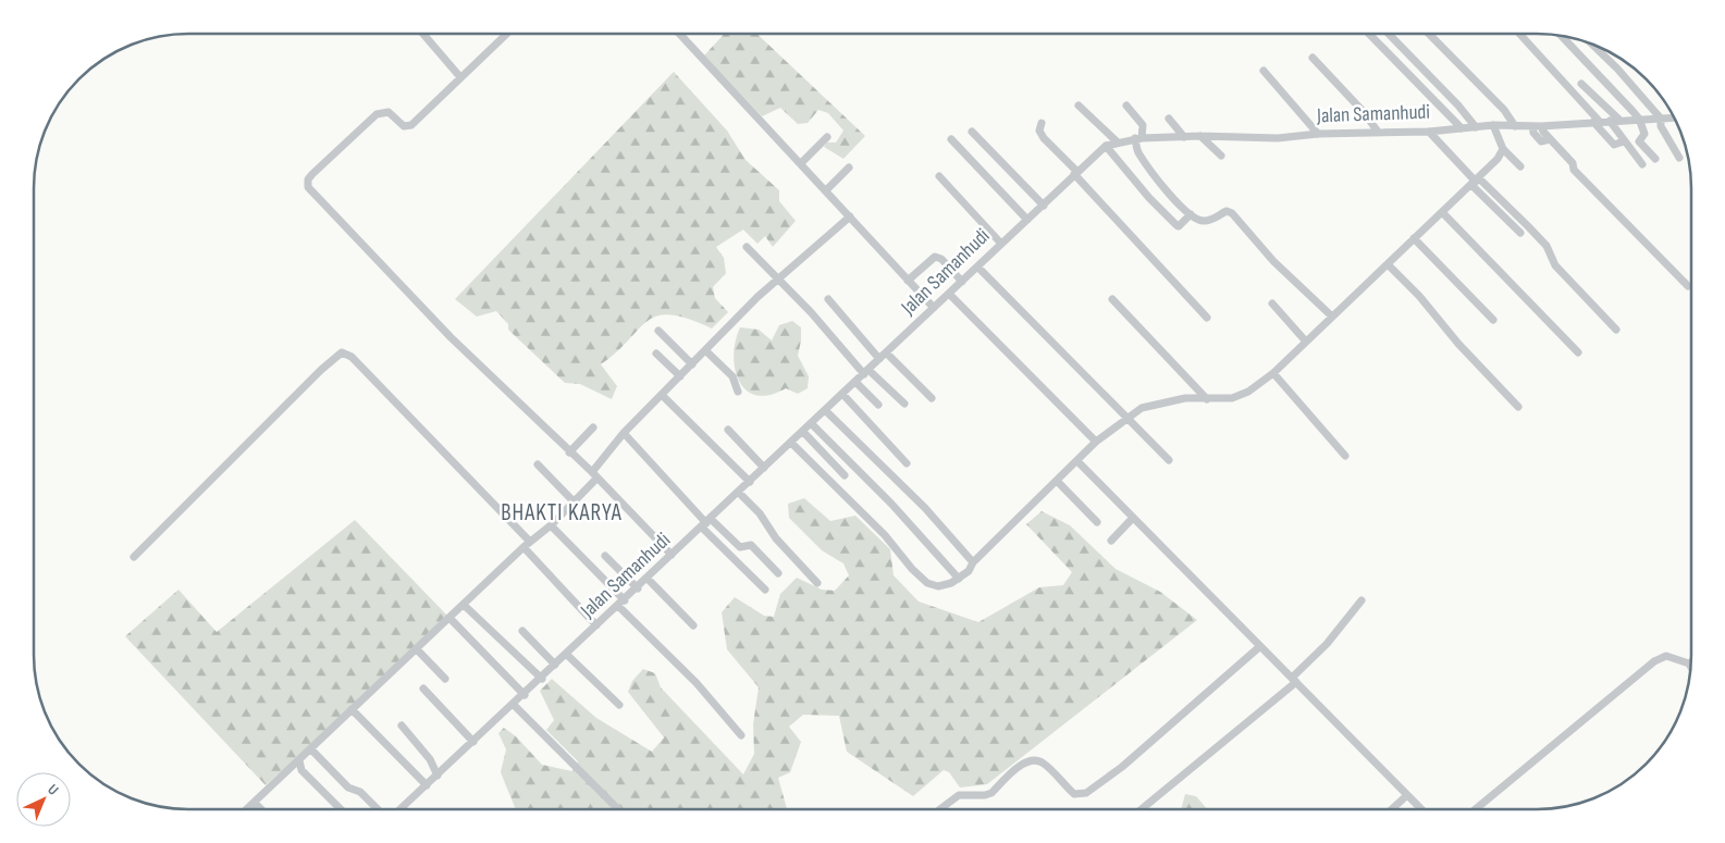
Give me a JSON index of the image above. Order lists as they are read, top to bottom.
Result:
{
  "streets": {
    "street": ["Jalan Samanhudi"]
  },
  "districts": ["BHAKTI KARYA"],
  "north": "top right"
}
